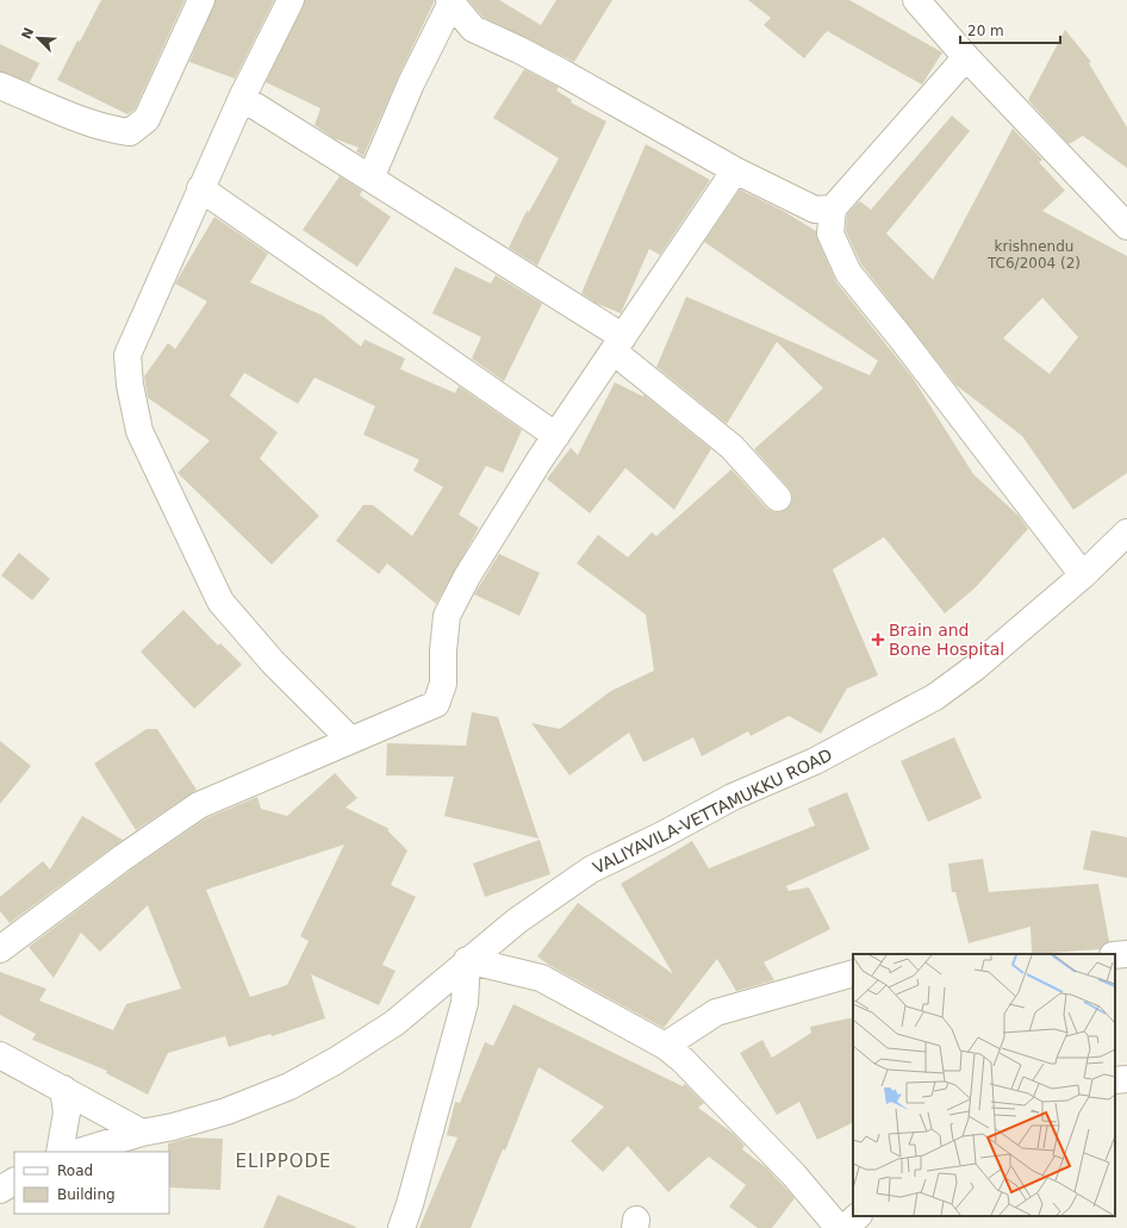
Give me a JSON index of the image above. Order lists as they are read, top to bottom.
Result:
{
  "streets": {
    "street": ["VALIYAVILA-VETTAMUKKU ROAD"]
  },
  "districts": ["ELIPPODE"],
  "places": {
    "health": ["Brain and Bone Hospital"]
  },
  "house_numbers": ["krishnendu TC6/2004 (2)"],
  "legend": ["Road", "Building"],
  "scale_bar": "20 m",
  "north": "top left"
}
